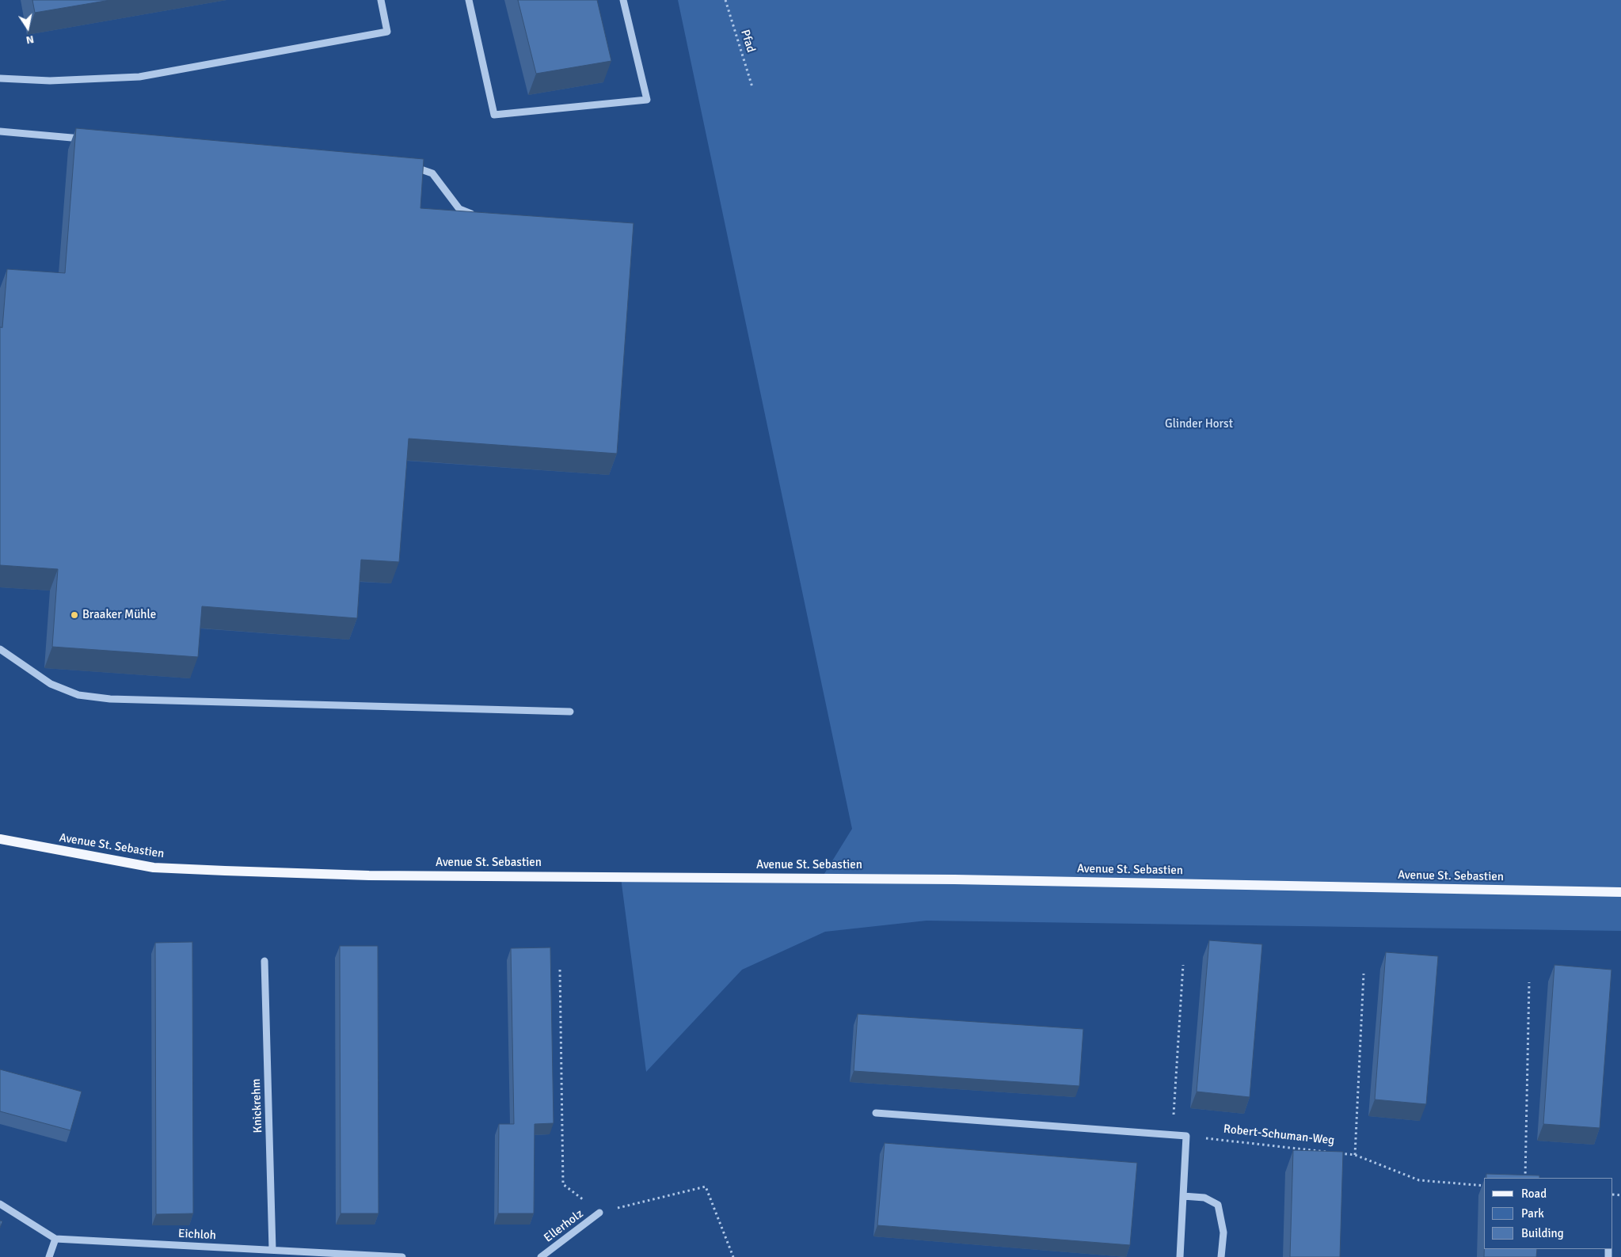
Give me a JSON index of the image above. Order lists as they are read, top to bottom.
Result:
{
  "streets": {
    "main road": ["Avenue St. Sebastien"],
    "street": ["Knickrehm", "Ellerholz", "Eichloh"],
    "path": ["Pfad", "Robert-Schuman-Weg"]
  },
  "crossings": [
    ["Knickrehm", "Eichloh"]
  ],
  "parks": ["Glinder Horst"],
  "places": ["Braaker Mühle"],
  "legend": ["Road", "Park", "Building"],
  "north": "bottom"
}
